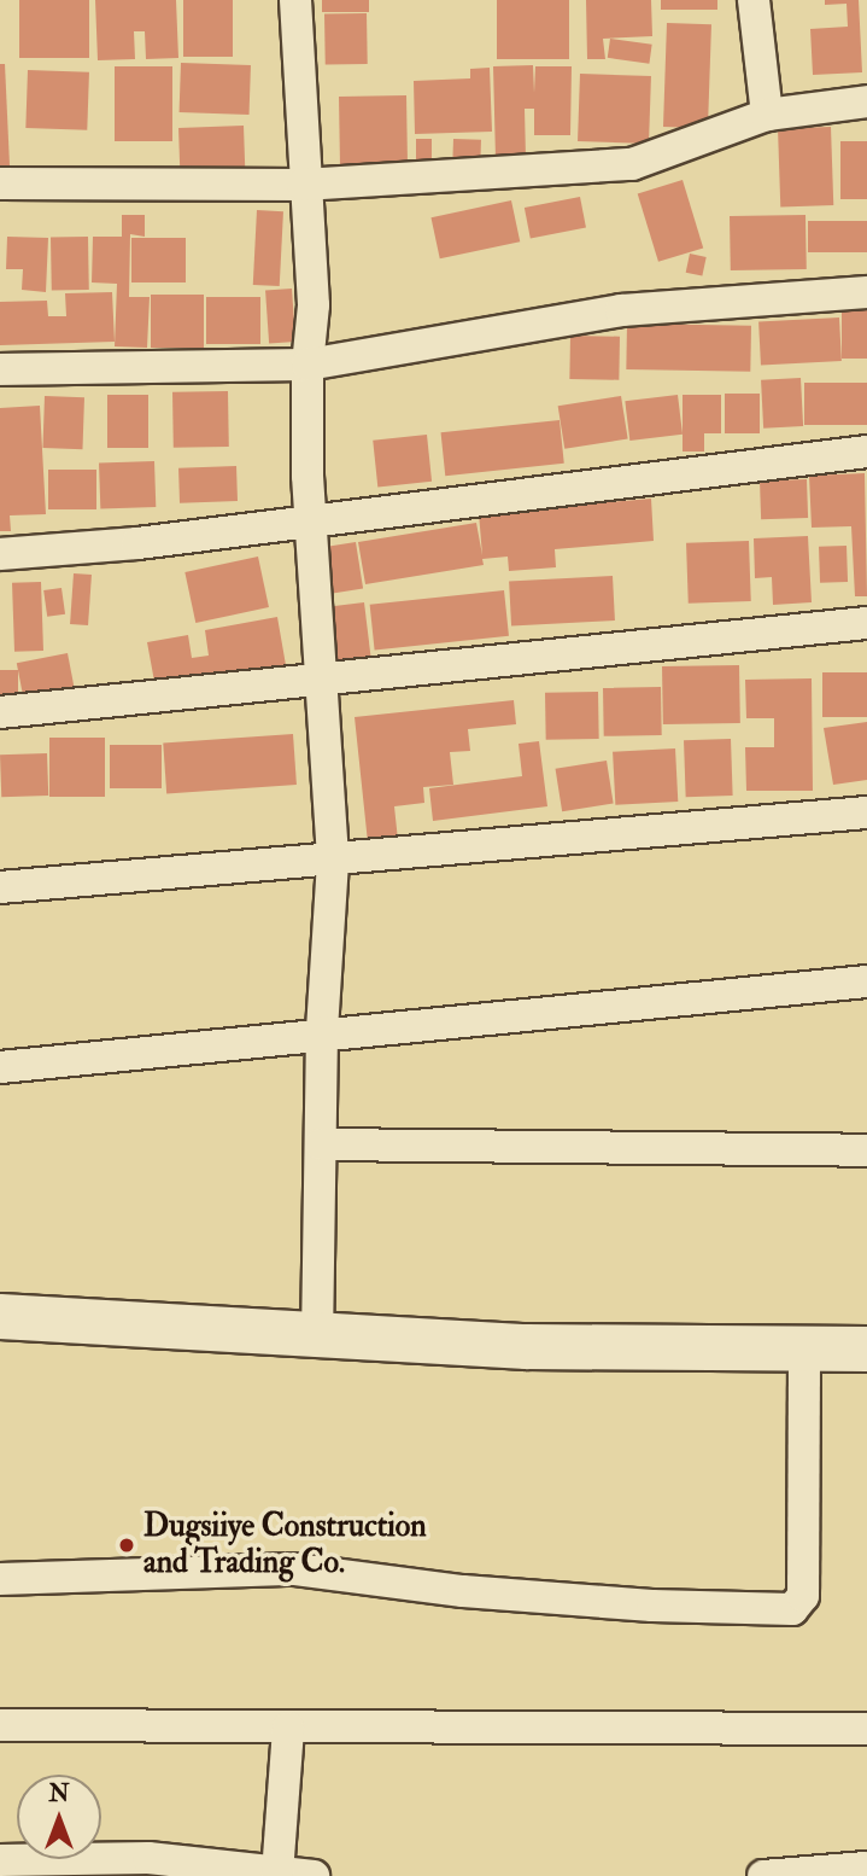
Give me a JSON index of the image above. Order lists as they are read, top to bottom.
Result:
{
  "places": ["Dugsiiye Construction and Trading Co."],
  "north": "top"
}
